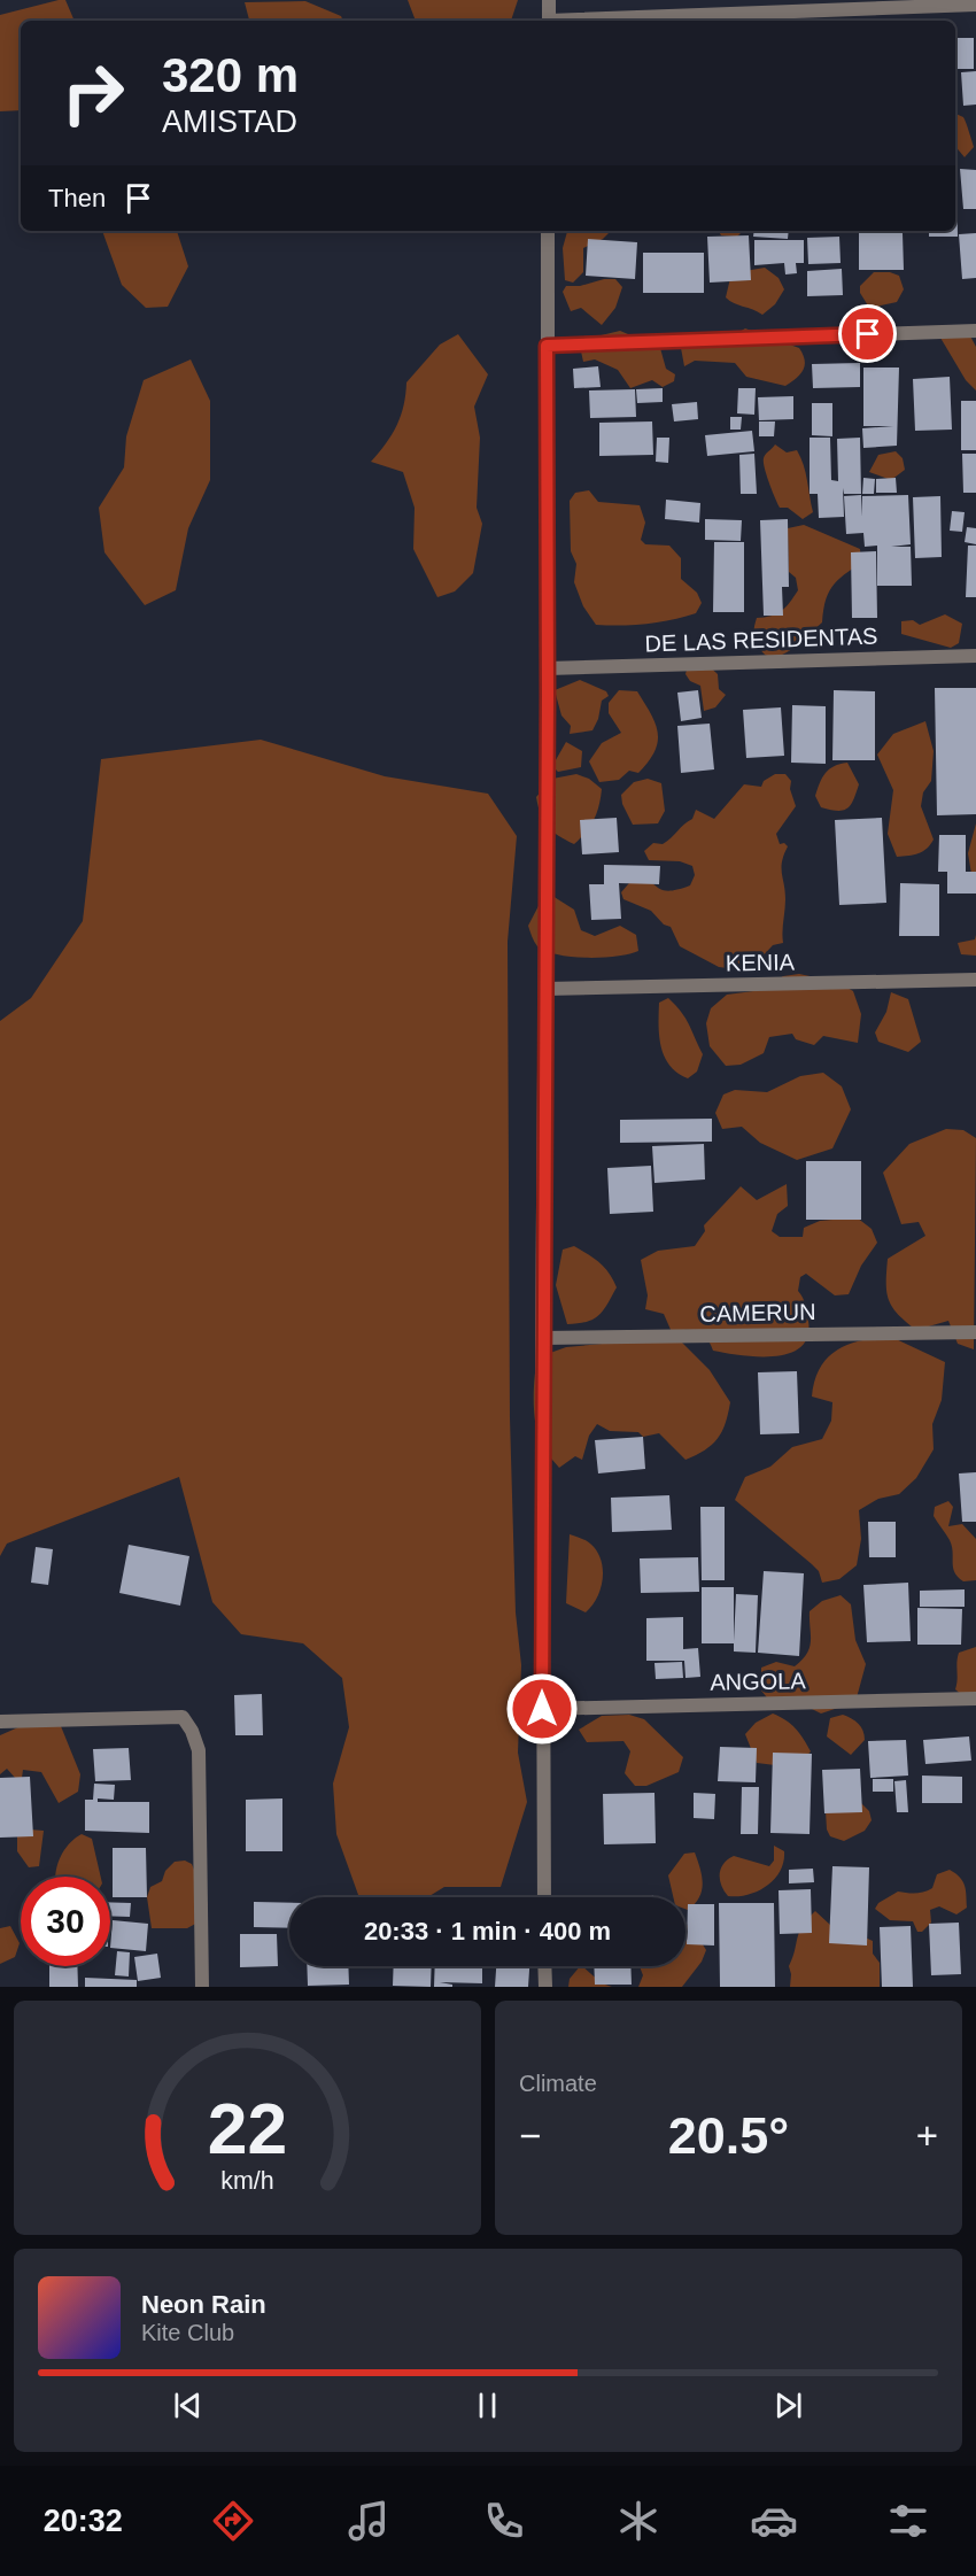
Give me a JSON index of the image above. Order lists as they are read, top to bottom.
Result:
{
  "streets": {
    "street": [
      "DE LAS RESIDENTAS",
      "KENIA",
      "CAMERUN",
      "ANGOLA"
    ]
  },
  "page": {
    "turn": ["320 m", "AMISTAD"],
    "then": "Then",
    "limit": "30",
    "trip": "20:33 · 1 min · 400 m",
    "tile": "Climate",
    "heat": ["−", "20.5°", "+"],
    "song": ["Neon Rain", "Kite Club"],
    "tabs": "20:32",
    "gauge": ["22", "km/h"]
  }
}
